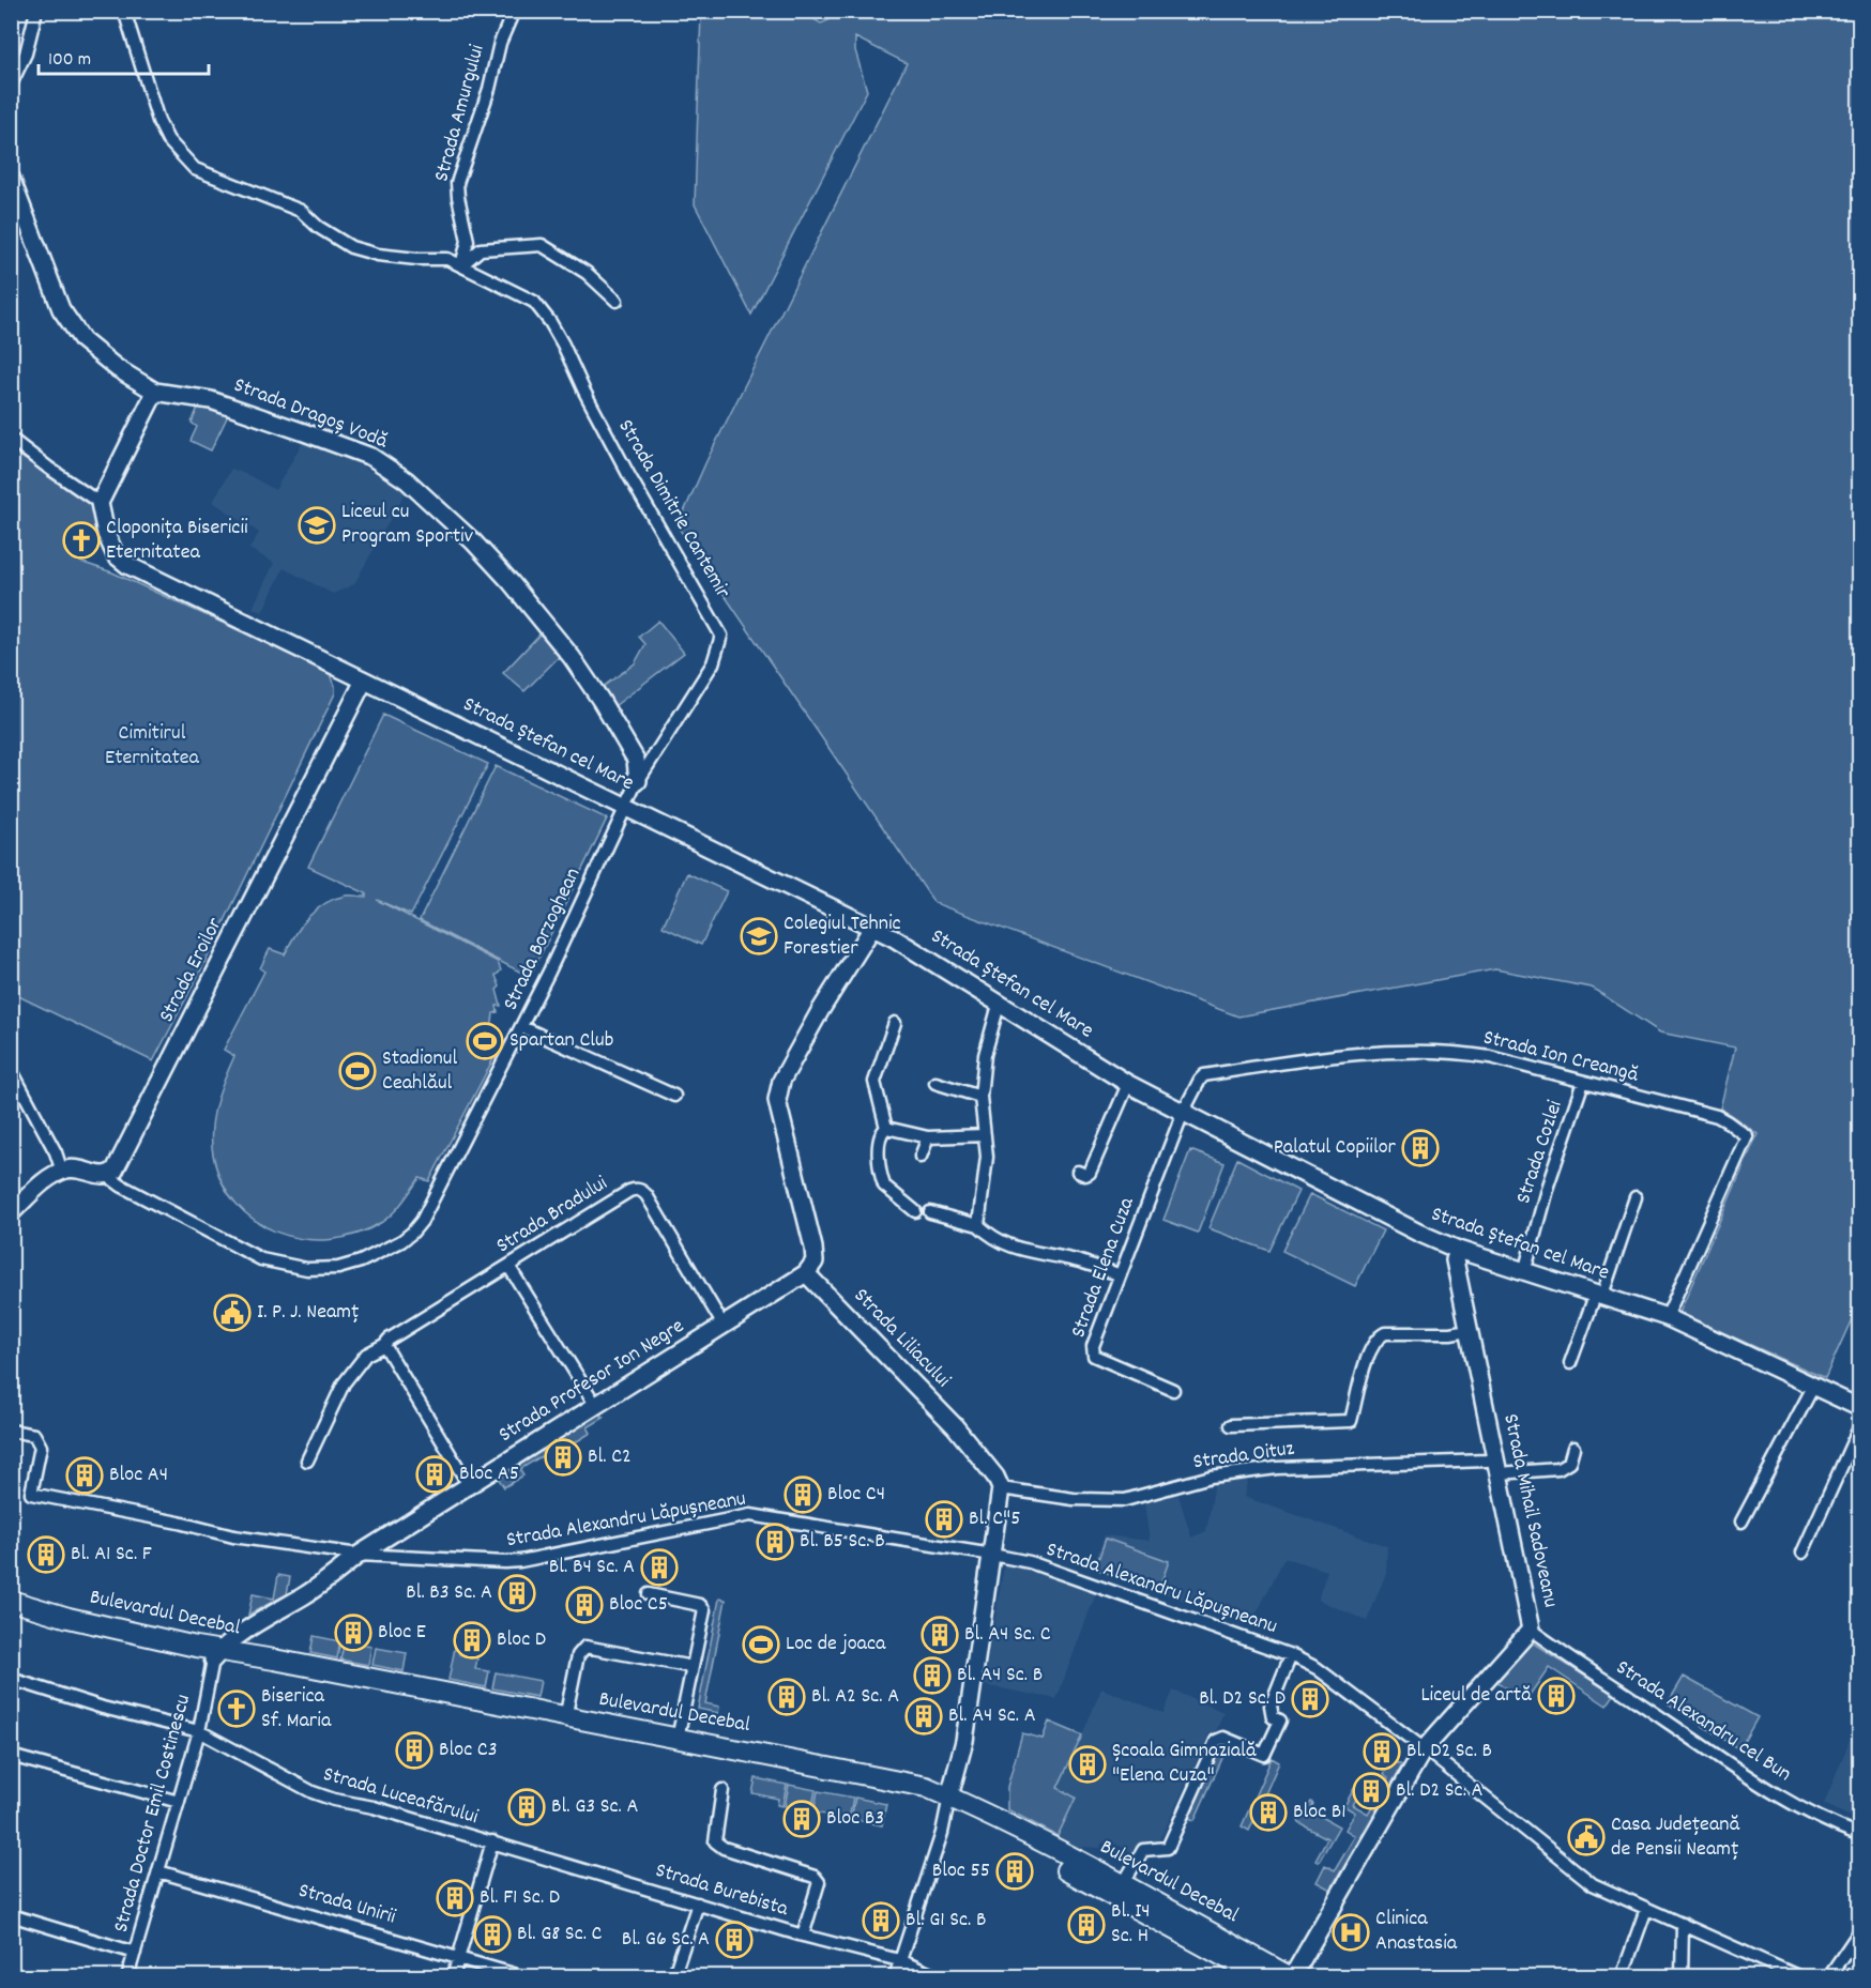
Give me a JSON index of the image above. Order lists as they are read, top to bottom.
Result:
{
  "streets": {
    "main road": ["Bulevardul Decebal"],
    "street": [
      "Strada Amurgului",
      "Strada Dragoș Vodă",
      "Strada Dimitrie Cantemir",
      "Strada Ștefan cel Mare",
      "Strada Borzoghean",
      "Strada Eroilor",
      "Strada Ion Creangă",
      "Strada Cozlei",
      "Strada Bradului",
      "Strada Elena Cuza",
      "Strada Liliacului",
      "Strada Profesor Ion Negre",
      "Strada Oituz",
      "Strada Mihail Sadoveanu",
      "Strada Alexandru Lăpușneanu",
      "Strada Alexandru cel Bun",
      "Strada Luceafărului",
      "Strada Doctor Emil Costinescu",
      "Strada Burebista",
      "Strada Unirii"
    ]
  },
  "crossings": [
    ["Strada Amurgului", "Strada Dimitrie Cantemir"],
    ["Strada Dragoș Vodă", "Strada Dimitrie Cantemir"],
    ["Strada Dimitrie Cantemir", "Strada Ștefan cel Mare"],
    ["Strada Dimitrie Cantemir", "Strada Borzoghean"],
    ["Strada Ștefan cel Mare", "Strada Borzoghean"],
    ["Strada Ștefan cel Mare", "Strada Eroilor"],
    ["Strada Ștefan cel Mare", "Strada Ion Creangă"],
    ["Strada Ștefan cel Mare", "Strada Cozlei"],
    ["Strada Ștefan cel Mare", "Strada Elena Cuza"],
    ["Strada Ștefan cel Mare", "Strada Mihail Sadoveanu"],
    ["Strada Borzoghean", "Strada Eroilor"],
    ["Strada Ion Creangă", "Strada Cozlei"],
    ["Strada Ion Creangă", "Strada Elena Cuza"],
    ["Strada Bradului", "Strada Profesor Ion Negre"],
    ["Strada Liliacului", "Strada Profesor Ion Negre"],
    ["Strada Liliacului", "Strada Oituz"],
    ["Strada Profesor Ion Negre", "Strada Alexandru Lăpușneanu"],
    ["Strada Profesor Ion Negre", "Bulevardul Decebal"],
    ["Strada Profesor Ion Negre", "Strada Doctor Emil Costinescu"],
    ["Strada Oituz", "Strada Mihail Sadoveanu"],
    ["Strada Mihail Sadoveanu", "Strada Alexandru Lăpușneanu"],
    ["Strada Mihail Sadoveanu", "Bulevardul Decebal"],
    ["Strada Mihail Sadoveanu", "Strada Alexandru cel Bun"],
    ["Bulevardul Decebal", "Strada Doctor Emil Costinescu"],
    ["Strada Luceafărului", "Strada Doctor Emil Costinescu"],
    ["Strada Luceafărului", "Strada Burebista"],
    ["Strada Doctor Emil Costinescu", "Strada Unirii"]
  ],
  "parks": ["Cimitirul Eternitatea"],
  "places": {
    "school or university": ["Liceul cu Program Sportiv", "Colegiul Tehnic Forestier"],
    "church": ["Cloponița Bisericii Eternitatea", "Biserica Sf. Maria"],
    "sports": ["Spartan Club", "Stadionul Ceahlăul", "Loc de joaca"],
    "building": [
      "Palatul Copiilor",
      "Bl. C2",
      "Bloc A5",
      "Bloc A4",
      "Bloc C4",
      "Bl. C\"5",
      "Bl. B5 Sc. B",
      "Bl. A1 Sc. F",
      "Bl. B4 Sc. A",
      "Bl. B3 Sc. A",
      "Bloc C5",
      "Bloc E",
      "Bl. A4 Sc. C",
      "Bloc D",
      "Bl. A4 Sc. B",
      "Liceul de artă",
      "Bl. A2 Sc. A",
      "Bl. D2 Sc. D",
      "Bl. A4 Sc. A",
      "Bloc C3",
      "Bl. D2 Sc. B",
      "Școala Gimnazială \"Elena Cuza\"",
      "Bl. D2 Sc. A",
      "Bl. G3 Sc. A",
      "Bloc B1",
      "Bloc B3",
      "Bloc 55",
      "Bl. F1 Sc. D",
      "Bl. G1 Sc. B",
      "Bl. I4 Sc. H",
      "Bl. G8 Sc. C",
      "Bl. G6 Sc. A"
    ],
    "public building": ["I. P. J. Neamț", "Casa Județeană de Pensii Neamț"],
    "hospital": ["Clinica Anastasia"]
  },
  "scale_bar": "100 m"
}
